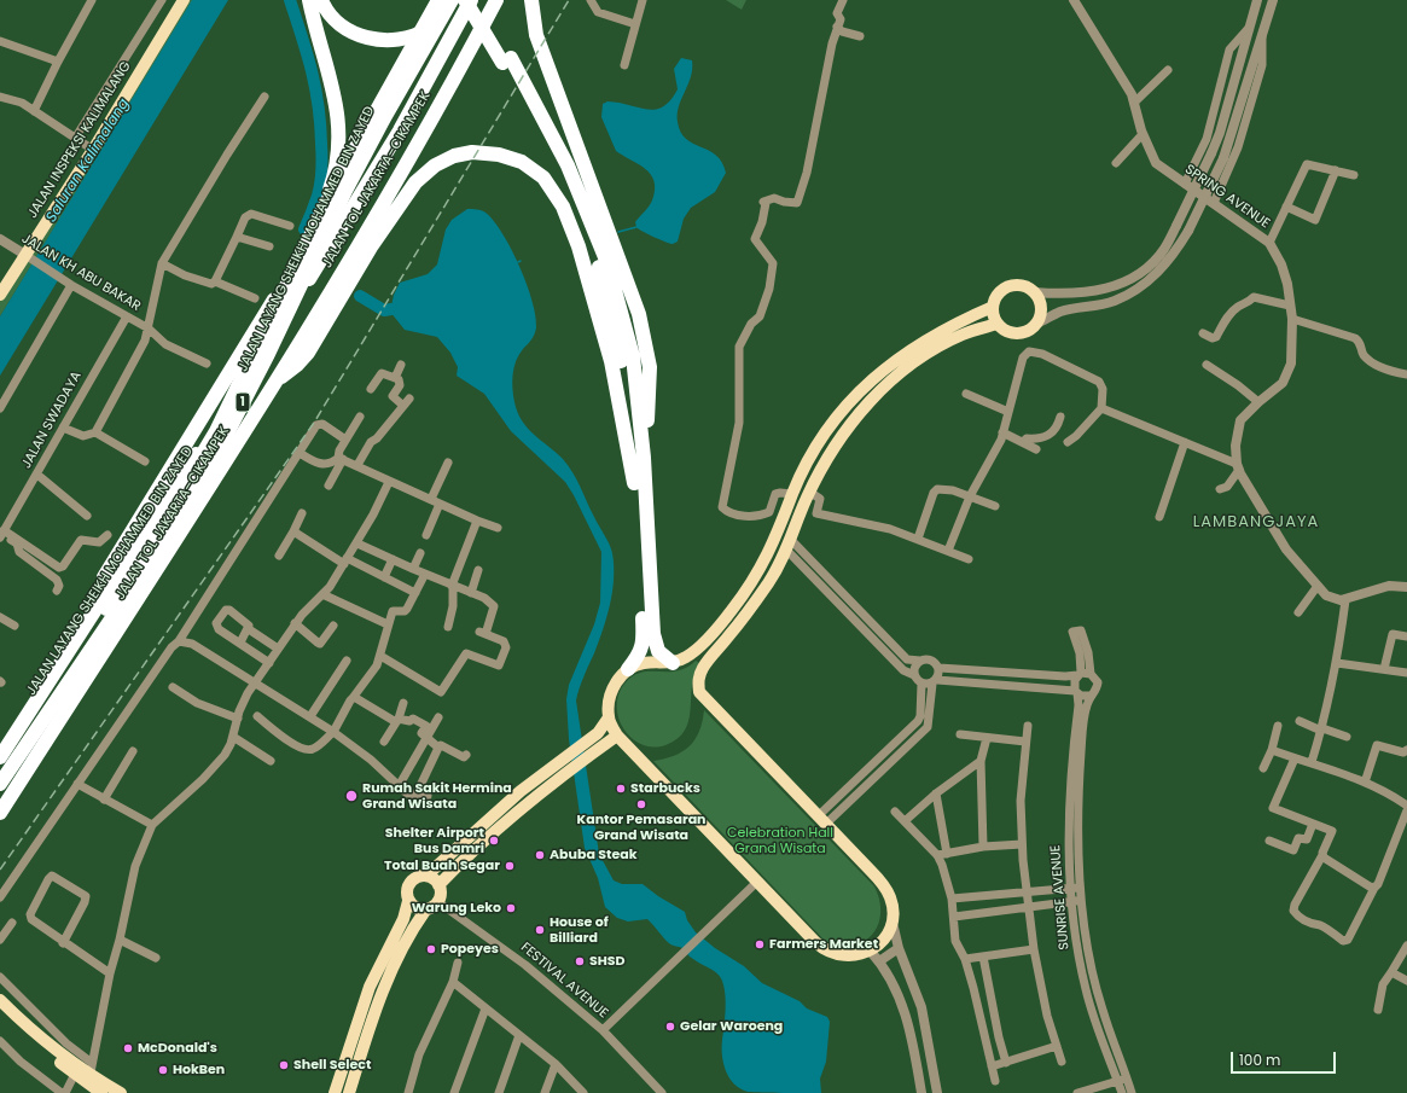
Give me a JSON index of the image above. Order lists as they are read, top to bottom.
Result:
{
  "streets": {
    "highway": ["JALAN TOL JAKARTA–CIKAMPEK", "JALAN LAYANG SHEIKH MOHAMMED BIN ZAYED", "1"],
    "main road": ["JALAN INSPEKSI KALIMALANG"],
    "street": [
      "SPRING AVENUE",
      "JALAN KH ABU BAKAR",
      "JALAN SWADAYA",
      "SUNRISE AVENUE",
      "FESTIVAL AVENUE"
    ]
  },
  "crossings": [
    ["JALAN INSPEKSI KALIMALANG", "JALAN KH ABU BAKAR"],
    ["JALAN KH ABU BAKAR", "JALAN SWADAYA"]
  ],
  "districts": ["LAMBANGJAYA"],
  "water": ["Saluran Kalimalang"],
  "parks": ["Celebration Hall Grand Wisata"],
  "places": [
    "Starbucks",
    "Rumah Sakit Hermina Grand Wisata",
    "Kantor Pemasaran Grand Wisata",
    "Shelter Airport Bus Damri",
    "Abuba Steak",
    "Total Buah Segar",
    "Warung Leko",
    "House of Billiard",
    "Farmers Market",
    "Popeyes",
    "SHSD",
    "Gelar Waroeng",
    "McDonald's",
    "Shell Select",
    "HokBen"
  ],
  "scale_bar": "100 m"
}
